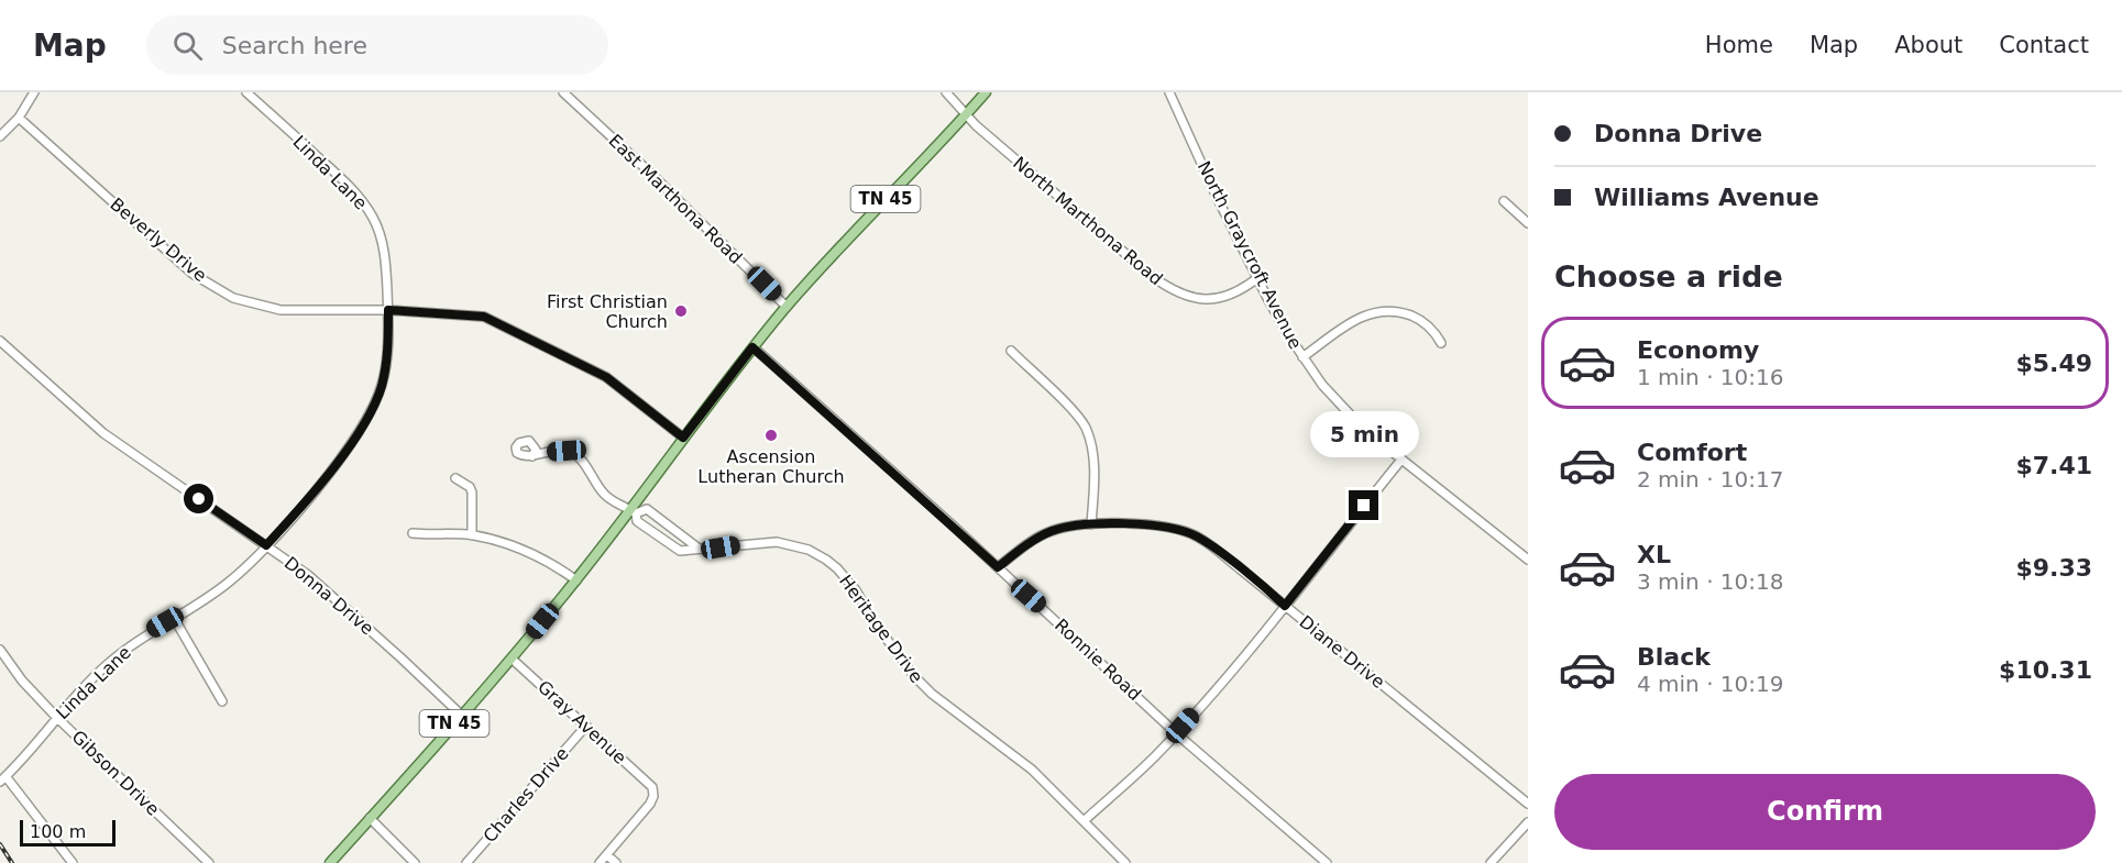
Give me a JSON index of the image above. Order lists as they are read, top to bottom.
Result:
{
  "streets": {
    "main road": ["TN 45"],
    "street": [
      "Linda Lane",
      "East Marthona Road",
      "North Marthona Road",
      "Beverly Drive",
      "North Graycroft Avenue",
      "Donna Drive",
      "Heritage Drive",
      "Diane Drive",
      "Ronnie Road",
      "Gray Avenue",
      "Gibson Drive",
      "Charles Drive"
    ]
  },
  "crossings": [
    ["Linda Lane", "Beverly Drive"],
    ["Linda Lane", "Donna Drive"],
    ["Linda Lane", "Gibson Drive"],
    ["East Marthona Road", "TN 45"],
    ["TN 45", "North Marthona Road"],
    ["TN 45", "Beverly Drive"],
    ["TN 45", "Donna Drive"],
    ["TN 45", "Heritage Drive"],
    ["TN 45", "Ronnie Road"],
    ["TN 45", "Gray Avenue"],
    ["North Marthona Road", "North Graycroft Avenue"],
    ["Diane Drive", "Ronnie Road"],
    ["Gray Avenue", "Charles Drive"]
  ],
  "places": ["First Christian Church", "Ascension Lutheran Church"],
  "scale_bar": "100 m",
  "page": {
    "header": "Map",
    "search": "Search here",
    "nav": [
      "Home",
      "Map",
      "About",
      "Contact"
    ],
    "banner": ["Donna Drive", "Williams Avenue"],
    "heading": "Choose a ride",
    "list": [
      {
        "name": "Economy",
        "note": "1 min · 10:16",
        "value": "$5.49"
      },
      {
        "name": "Comfort",
        "note": "2 min · 10:17",
        "value": "$7.41"
      },
      {
        "name": "XL",
        "note": "3 min · 10:18",
        "value": "$9.33"
      },
      {
        "name": "Black",
        "note": "4 min · 10:19",
        "value": "$10.31"
      }
    ],
    "bubble": "5 min",
    "buttons": "Confirm",
    "scale": "100 m"
  }
}
